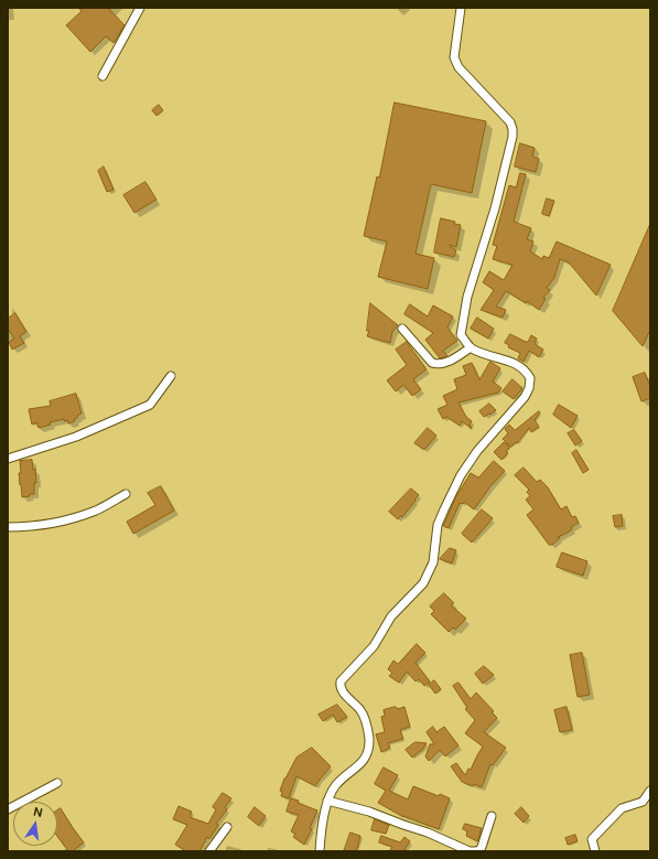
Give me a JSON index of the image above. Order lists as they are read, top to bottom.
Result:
{
  "north": "top"
}
